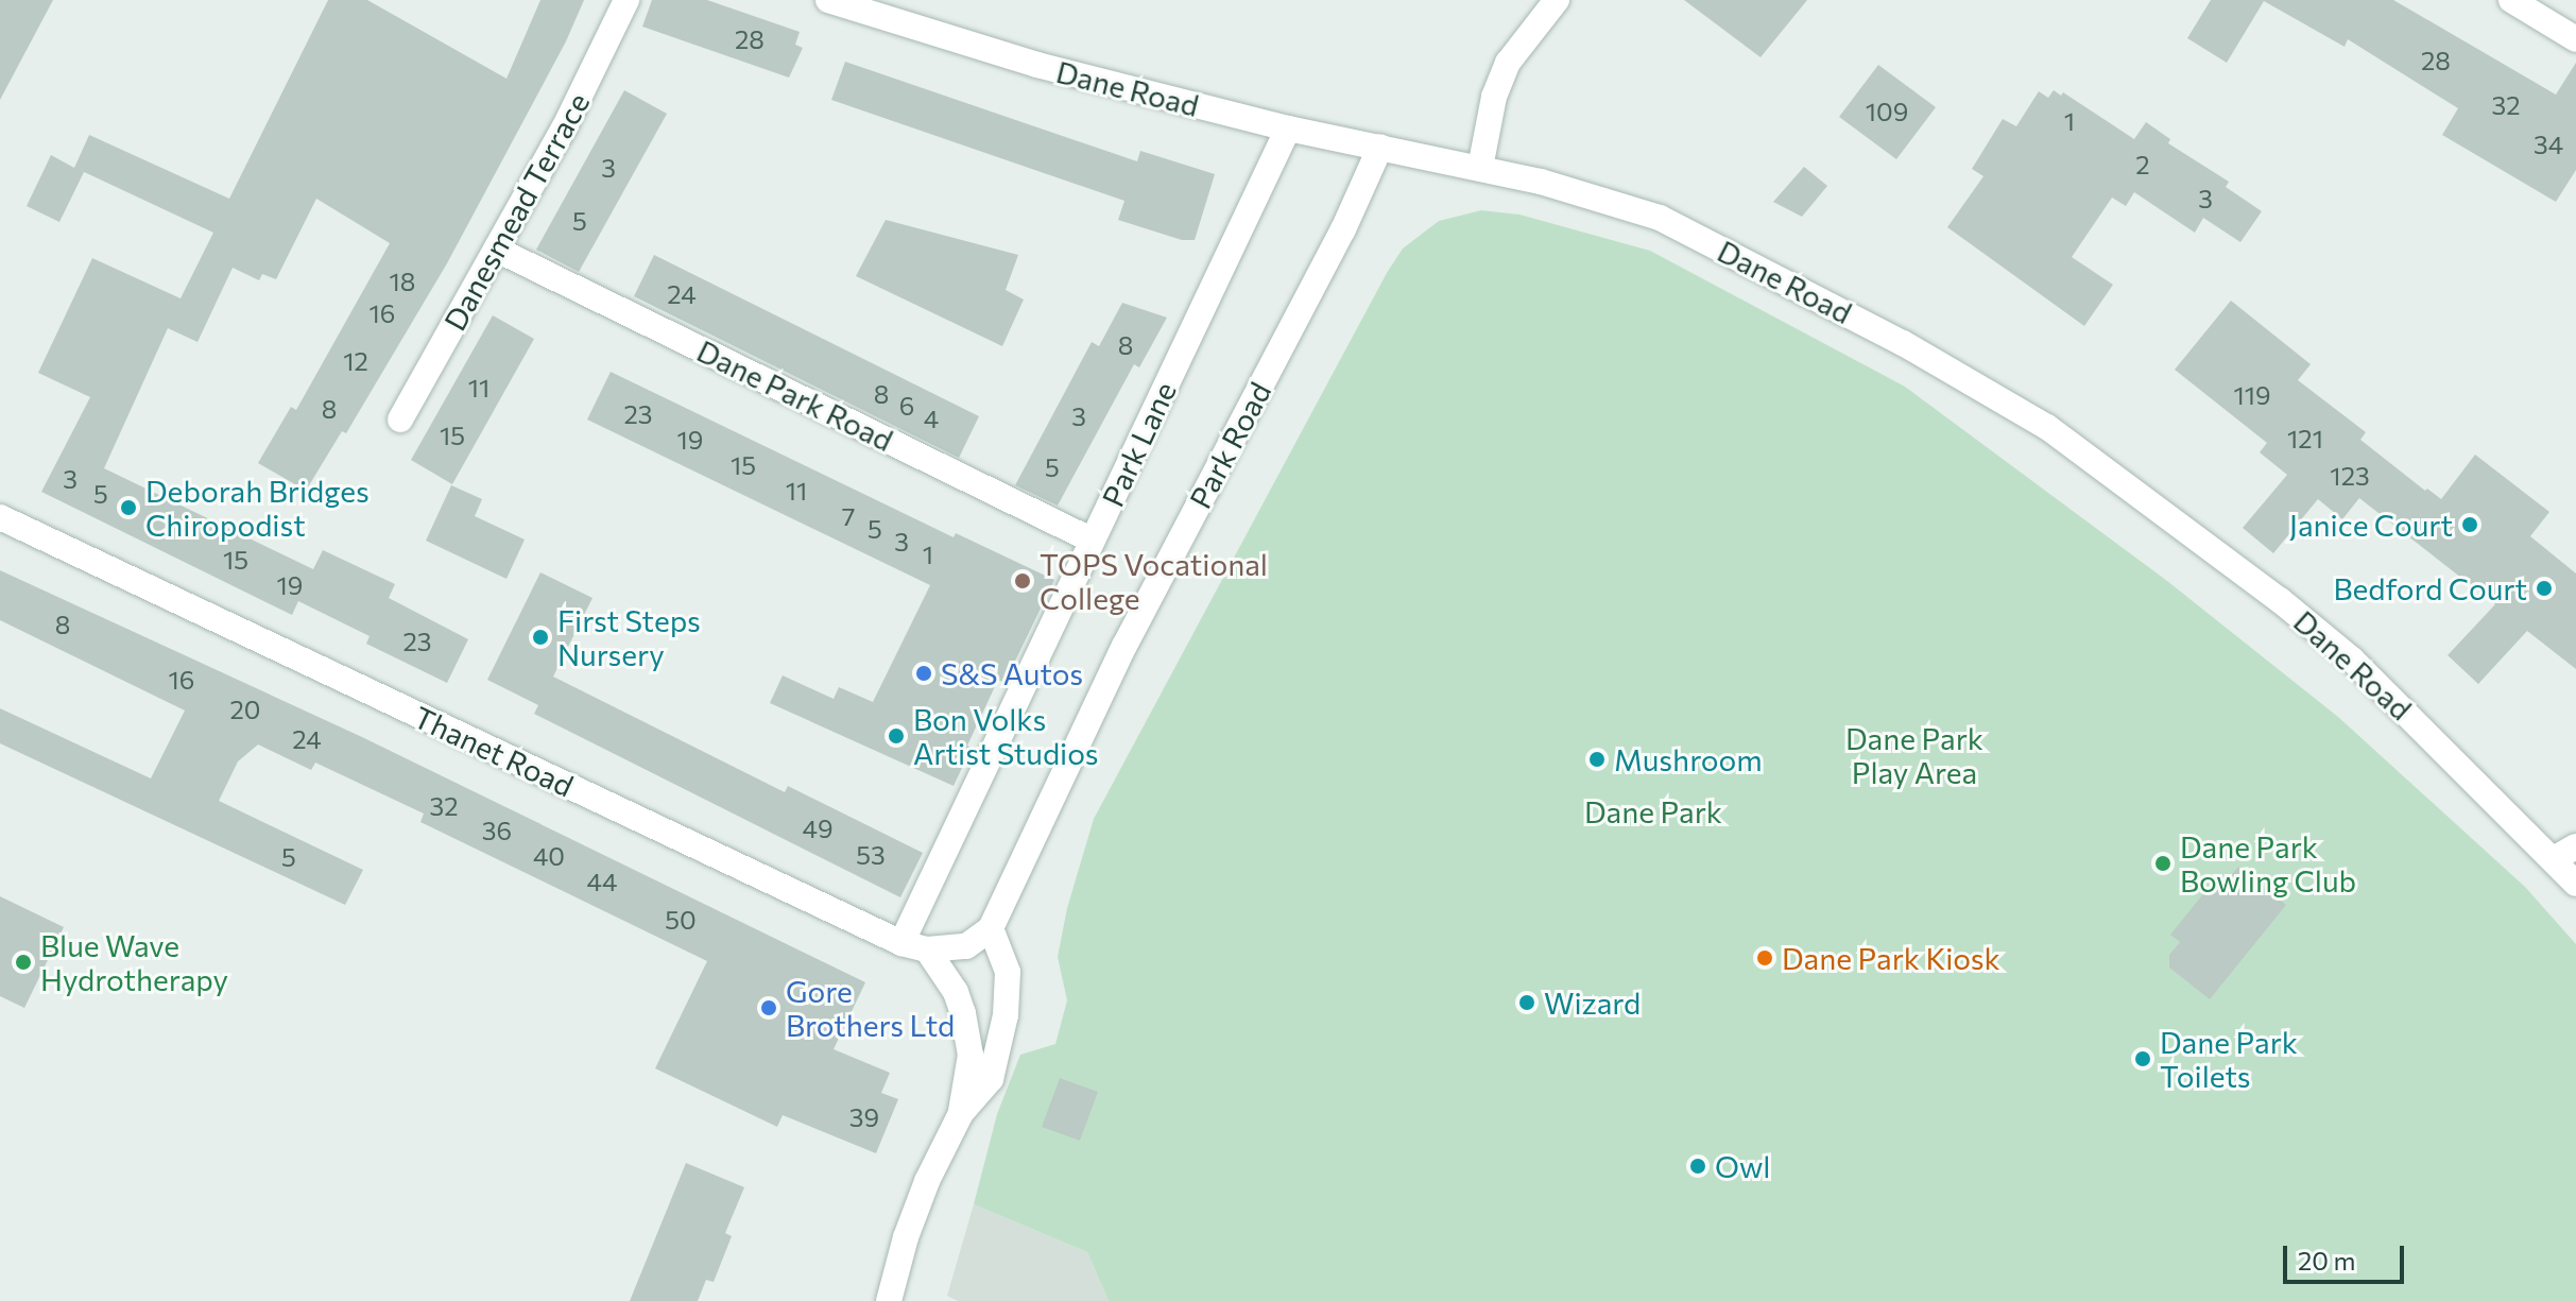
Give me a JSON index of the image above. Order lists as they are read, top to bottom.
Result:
{
  "streets": {
    "street": [
      "Dane Road",
      "Danesmead Terrace",
      "Dane Park Road",
      "Park Lane",
      "Park Road",
      "Thanet Road"
    ]
  },
  "crossings": [
    ["Dane Road", "Park Lane"],
    ["Dane Road", "Park Road"],
    ["Danesmead Terrace", "Dane Park Road"],
    ["Dane Park Road", "Park Lane"],
    ["Park Lane", "Thanet Road"],
    ["Park Road", "Thanet Road"]
  ],
  "parks": ["Dane Park Play Area", "Dane Park"],
  "places": [
    "Deborah Bridges Chiropodist",
    "Janice Court",
    "TOPS Vocational College",
    "Bedford Court",
    "First Steps Nursery",
    "S&S Autos",
    "Bon Volks Artist Studios",
    "Mushroom",
    "Dane Park Bowling Club",
    "Dane Park Kiosk",
    "Blue Wave Hydrotherapy",
    "Wizard",
    "Gore Brothers Ltd",
    "Dane Park Toilets",
    "Owl"
  ],
  "house_numbers": [
    "28",
    "28",
    "32",
    "109",
    "1",
    "34",
    "2",
    "3",
    "3",
    "5",
    "18",
    "24",
    "16",
    "8",
    "12",
    "11",
    "8",
    "119",
    "6",
    "8",
    "23",
    "3",
    "4",
    "15",
    "121",
    "19",
    "15",
    "5",
    "123",
    "3",
    "11",
    "5",
    "7",
    "5",
    "3",
    "1",
    "15",
    "19",
    "8",
    "23",
    "16",
    "20",
    "24",
    "32",
    "49",
    "36",
    "53",
    "40",
    "5",
    "44",
    "50",
    "39"
  ],
  "scale_bar": "20 m"
}
